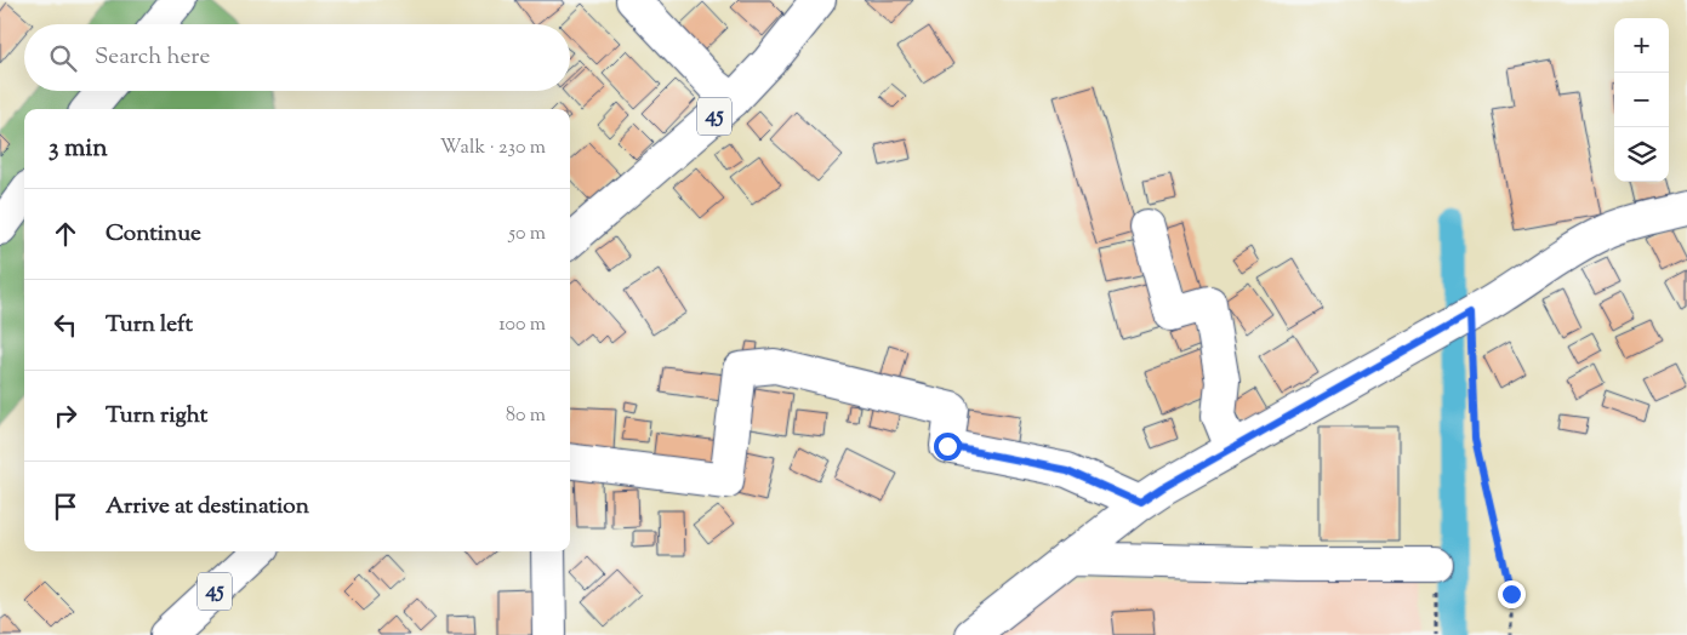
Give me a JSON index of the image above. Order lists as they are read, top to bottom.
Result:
{
  "streets": {
    "street": ["45"]
  },
  "page": {
    "map_buttons": ["+", "−"],
    "search": "Search here",
    "heading": ["3 min", "Walk · 230 m"],
    "list": [
      ["Continue", "50 m"],
      ["Turn left", "100 m"],
      ["Turn right", "80 m"],
      "Arrive at destination"
    ]
  }
}
